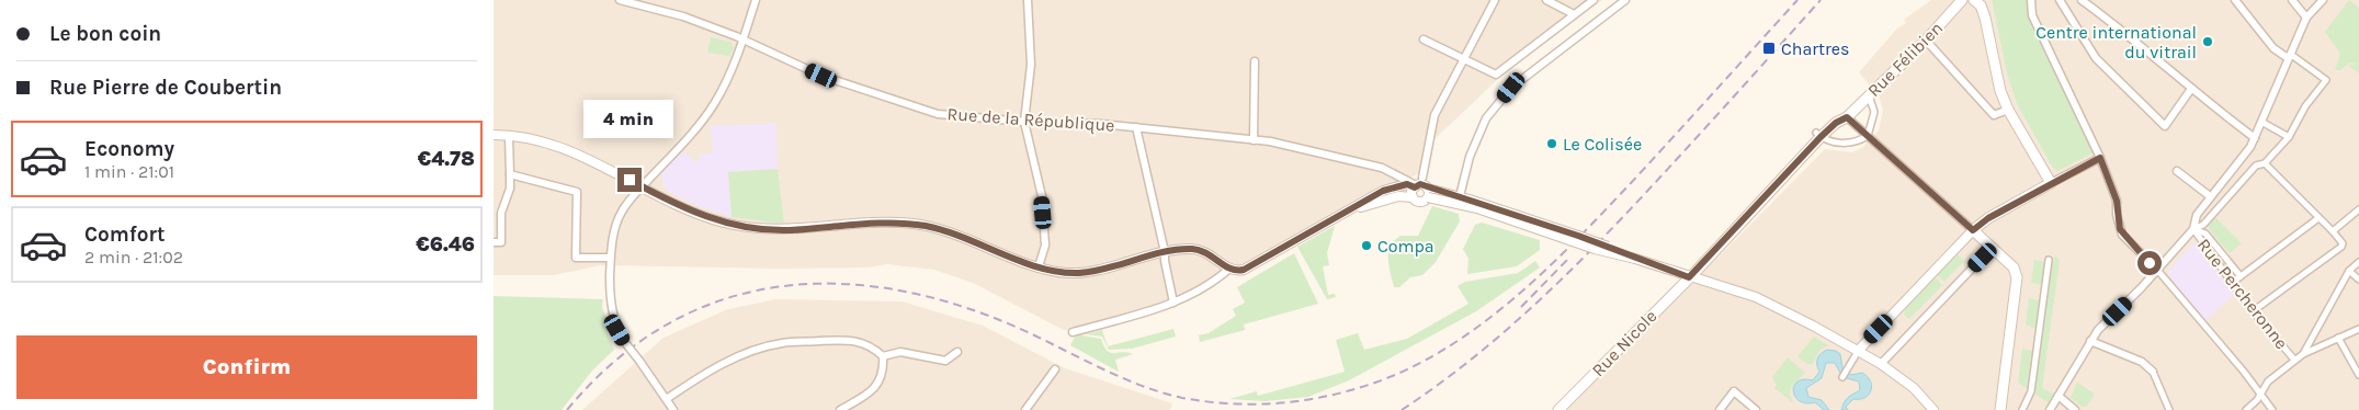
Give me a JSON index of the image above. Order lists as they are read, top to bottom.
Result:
{
  "streets": {
    "main road": ["Rue Félibien", "Rue Nicole"],
    "street": ["Rue de la République", "Rue Percheronne"]
  },
  "crossings": [
    ["Rue Félibien", "Rue Nicole"]
  ],
  "places": {
    "other": ["Centre international du vitrail", "Le Colisée", "Compa"],
    "transit": ["Chartres"]
  },
  "page": {
    "banner": ["Le bon coin", "Rue Pierre de Coubertin"],
    "bubble": "4 min",
    "list": [
      {
        "name": "Economy",
        "note": "1 min · 21:01",
        "value": "€4.78"
      },
      {
        "name": "Comfort",
        "note": "2 min · 21:02",
        "value": "€6.46"
      }
    ],
    "buttons": "Confirm"
  }
}
